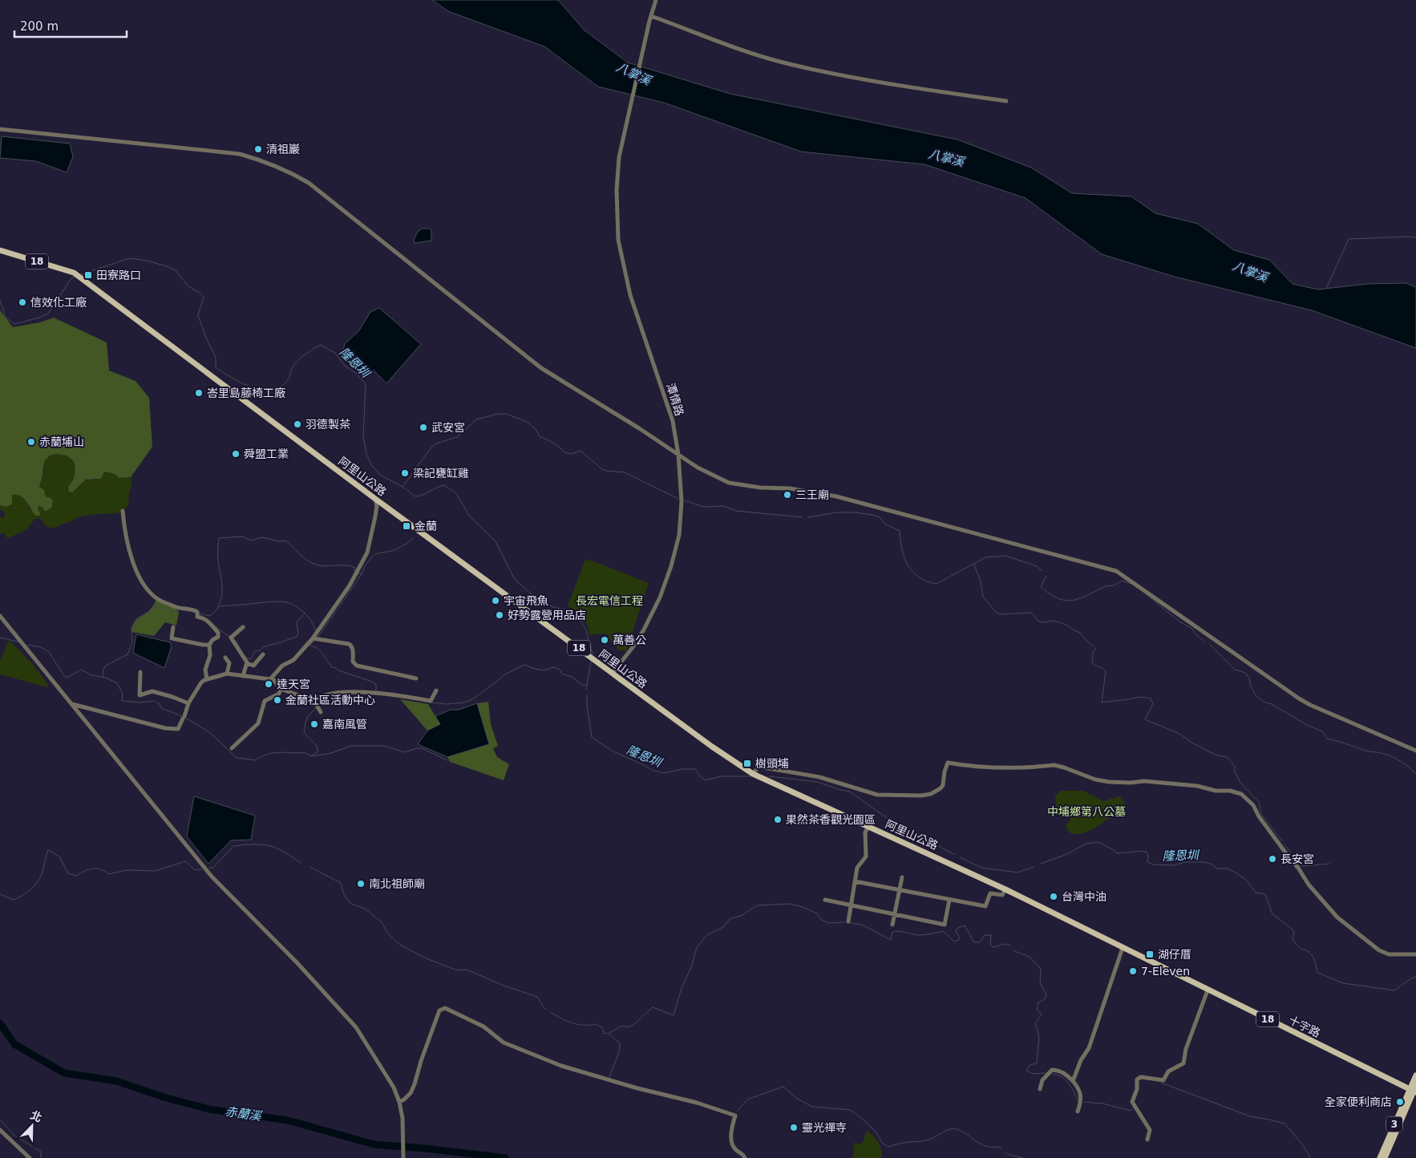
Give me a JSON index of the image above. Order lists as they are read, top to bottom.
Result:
{
  "streets": {
    "main road": [
      "18",
      "阿里山公路",
      "十字路",
      "3"
    ],
    "street": ["潭情路"]
  },
  "crossings": [
    ["潭情路", "阿里山公路"],
    ["阿里山公路", "十字路"],
    ["十字路", "3"]
  ],
  "water": ["八掌溪", "隆恩圳", "赤蘭溪"],
  "parks": ["長宏電信工程", "中埔鄉第八公墓"],
  "places": {
    "other": [
      "清祖巖",
      "信效化工廠",
      "峇里島藤椅工廠",
      "羽德製茶",
      "武安宮",
      "赤蘭埔山",
      "舜盟工業",
      "梁記甕缸雞",
      "三王廟",
      "宇宙飛魚",
      "好勢露營用品店",
      "萬善公",
      "達天宮",
      "金蘭社區活動中心",
      "嘉南風管",
      "果然茶香觀光園區",
      "長安宮",
      "南北祖師廟",
      "台灣中油",
      "7-Eleven",
      "全家便利商店",
      "靈光禪寺"
    ],
    "transit": [
      "田寮路口",
      "金蘭",
      "樹頭埔",
      "湖仔厝"
    ]
  },
  "scale_bar": "200 m",
  "north": "top right"
}
